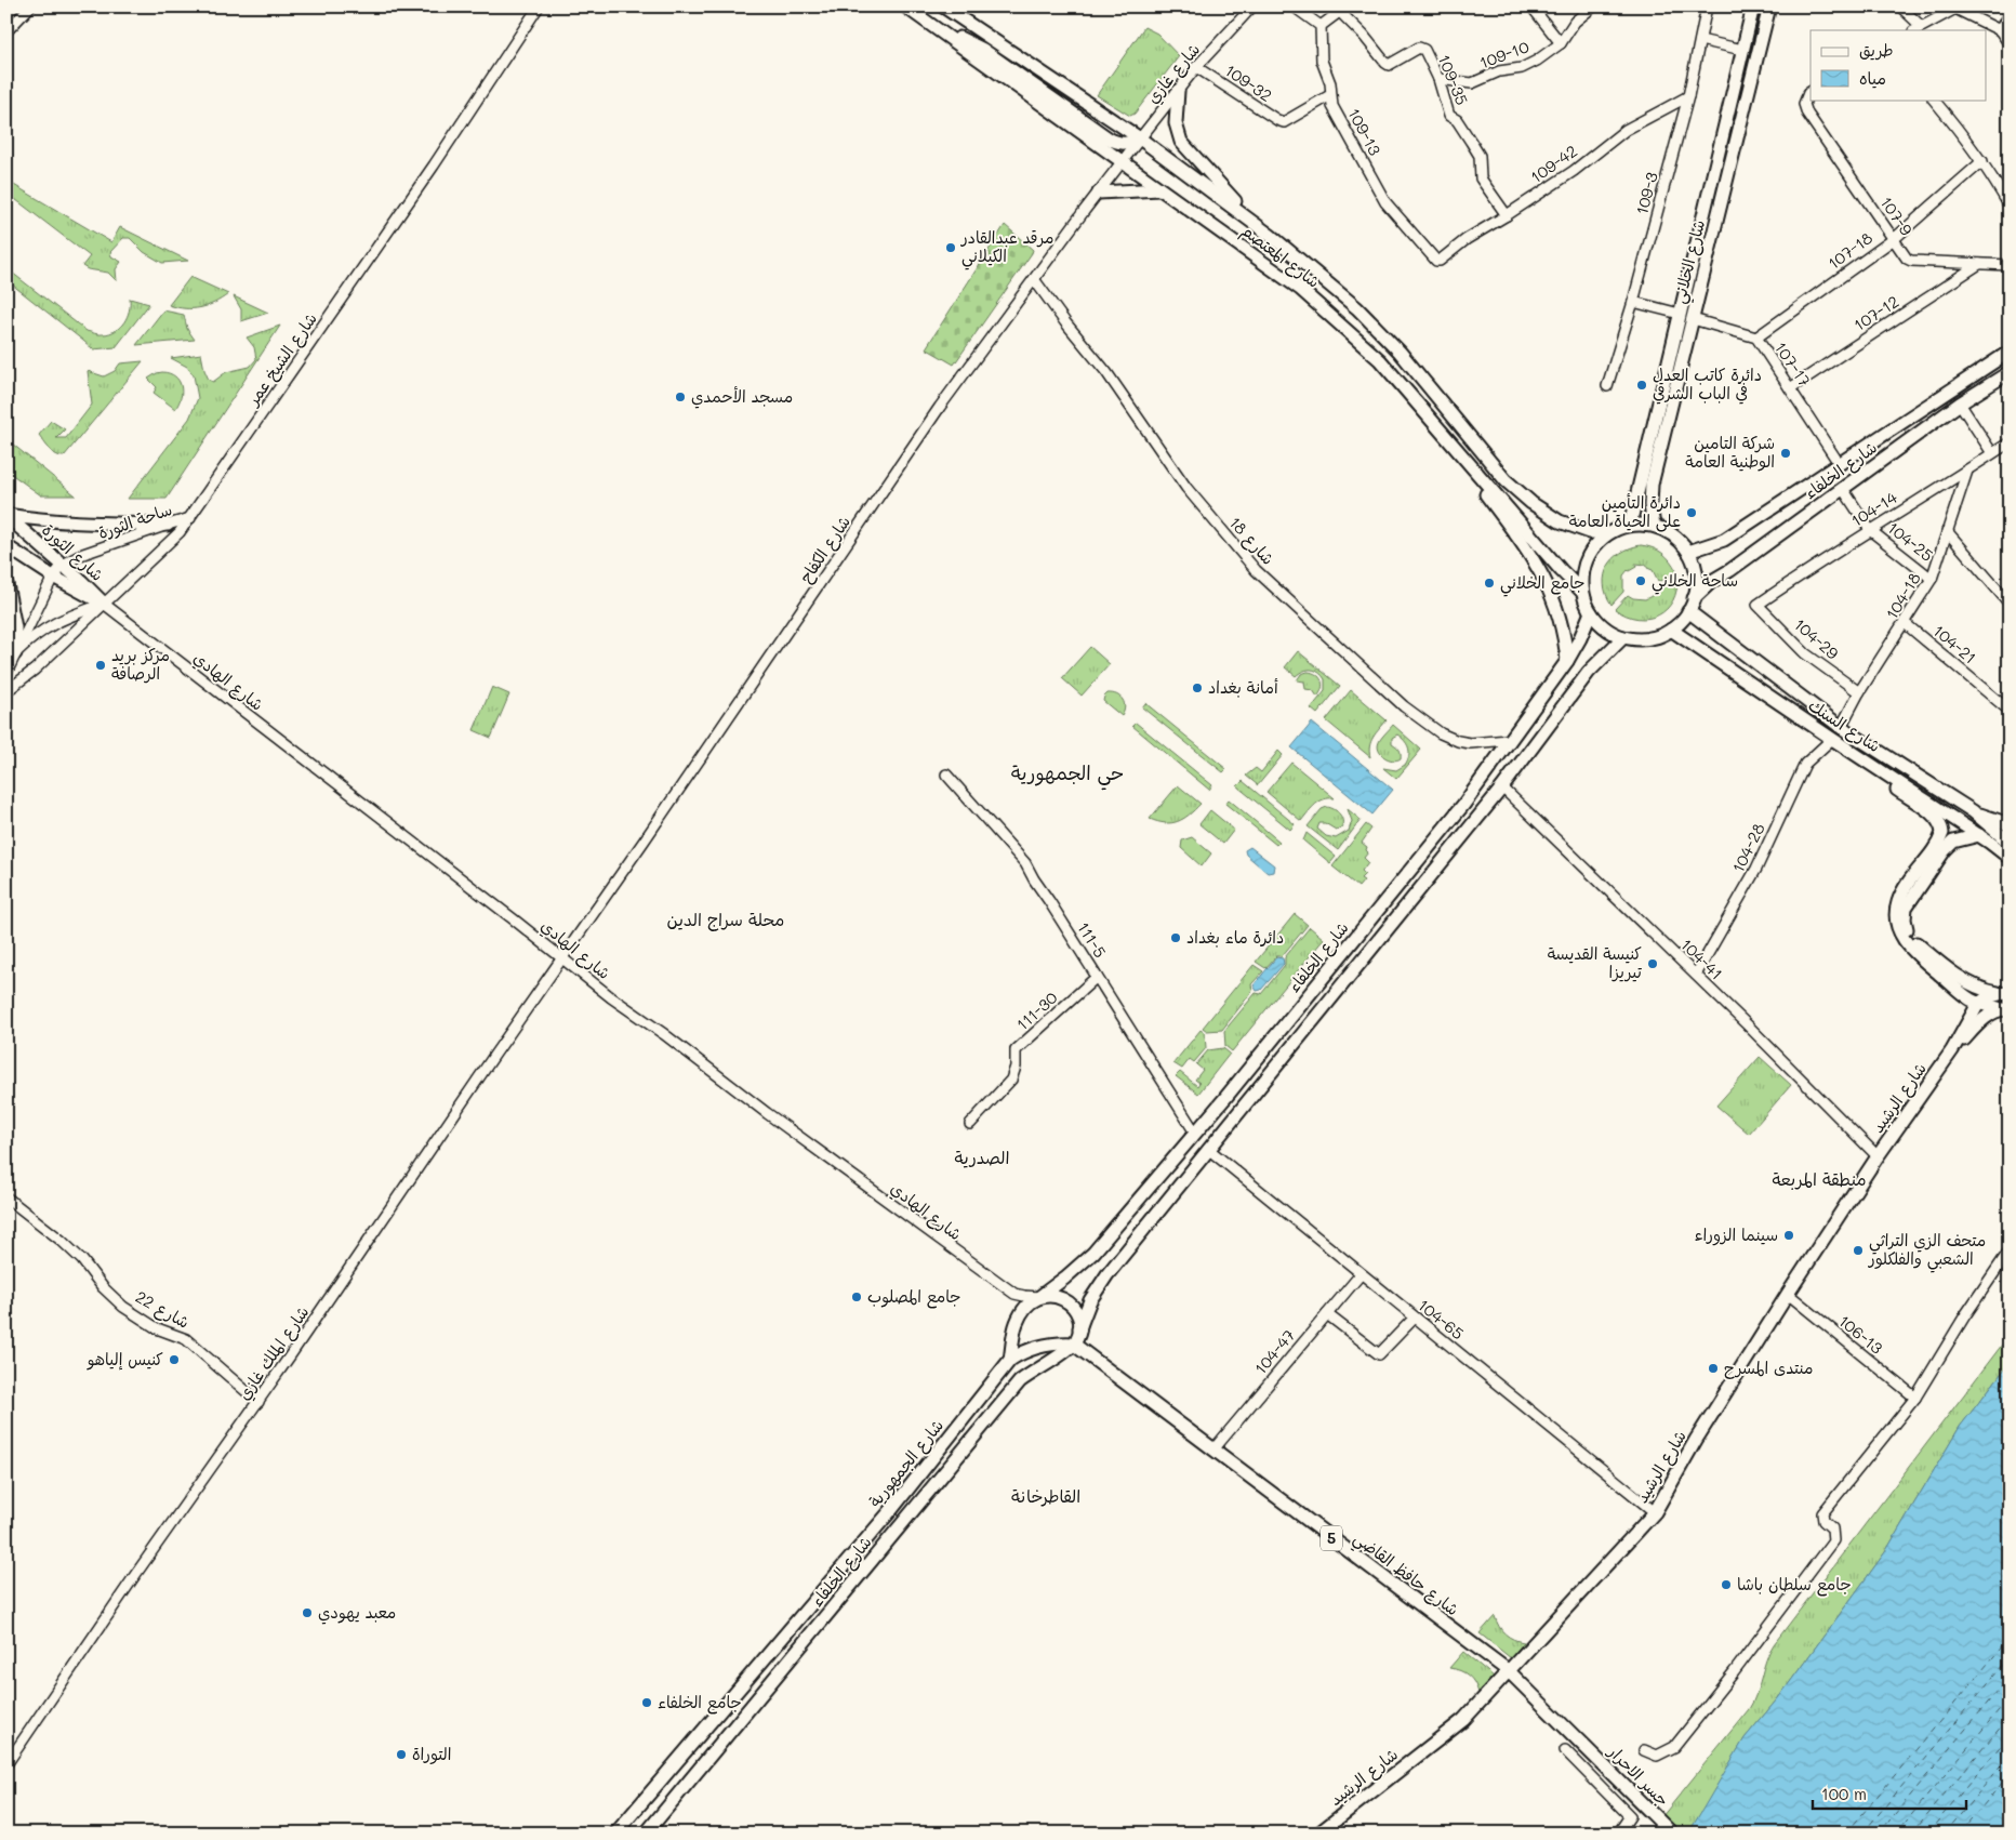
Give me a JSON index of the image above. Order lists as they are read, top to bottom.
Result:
{
  "streets": {
    "main road": [
      "شارع المعتصم",
      "شارع الخلاني",
      "شارع الخلفاء",
      "شارع الثورة",
      "شارع السنك",
      "شارع الرشيد",
      "شارع الجمهورية",
      "5",
      "شارع حافظ القاضي",
      "جسر الاحرار"
    ],
    "street": [
      "109-10",
      "شارع غازي",
      "109-35",
      "109-32",
      "109-13",
      "109-42",
      "109-3",
      "107-9",
      "107-18",
      "107-12",
      "شارع الشيخ عمر",
      "107-17",
      "104-14",
      "ساحة الثورة",
      "شارع 18",
      "104-25",
      "شارع الكفاح",
      "104-18",
      "104-29",
      "104-21",
      "شارع الهادي",
      "104-28",
      "111-5",
      "104-41",
      "111-30",
      "شارع 22",
      "104-65",
      "106-13",
      "104-47",
      "شارع الملك غازي"
    ]
  },
  "crossings": [
    ["109-10", "109-35"],
    ["شارع غازي", "109-32"],
    ["شارع غازي", "شارع المعتصم"],
    ["شارع غازي", "شارع الكفاح"],
    ["109-35", "109-42"],
    ["109-32", "109-13"],
    ["109-13", "109-42"],
    ["109-42", "109-3"],
    ["107-9", "107-18"],
    ["107-9", "107-12"],
    ["107-18", "107-17"],
    ["شارع المعتصم", "شارع الخلاني"],
    ["شارع المعتصم", "شارع الخلفاء"],
    ["شارع المعتصم", "شارع الكفاح"],
    ["شارع المعتصم", "شارع السنك"],
    ["شارع الخلاني", "107-17"],
    ["شارع الخلاني", "شارع الخلفاء"],
    ["شارع الخلاني", "شارع السنك"],
    ["107-12", "107-17"],
    ["شارع الشيخ عمر", "ساحة الثورة"],
    ["شارع الشيخ عمر", "شارع الثورة"],
    ["شارع الشيخ عمر", "شارع الهادي"],
    ["107-17", "شارع الخلفاء"],
    ["شارع الخلفاء", "شارع 18"],
    ["شارع الخلفاء", "104-25"],
    ["شارع الخلفاء", "شارع الهادي"],
    ["شارع الخلفاء", "شارع السنك"],
    ["شارع الخلفاء", "111-5"],
    ["شارع الخلفاء", "شارع الجمهورية"],
    ["شارع الخلفاء", "شارع حافظ القاضي"],
    ["104-14", "104-25"],
    ["104-14", "104-18"],
    ["104-14", "104-29"],
    ["ساحة الثورة", "شارع الثورة"],
    ["شارع 18", "شارع الكفاح"],
    ["104-25", "104-18"],
    ["شارع الكفاح", "شارع الهادي"],
    ["شارع الكفاح", "شارع الملك غازي"],
    ["شارع الثورة", "شارع الهادي"],
    ["104-18", "104-29"],
    ["104-18", "104-21"],
    ["104-18", "شارع السنك"],
    ["شارع الهادي", "شارع الملك غازي"],
    ["شارع السنك", "104-28"],
    ["شارع السنك", "شارع الرشيد"],
    ["104-28", "104-41"],
    ["111-5", "111-30"],
    ["104-41", "شارع الرشيد"],
    ["شارع الرشيد", "104-65"],
    ["شارع الرشيد", "106-13"],
    ["شارع الرشيد", "شارع حافظ القاضي"],
    ["شارع 22", "شارع الملك غازي"],
    ["104-65", "104-47"],
    ["104-47", "شارع حافظ القاضي"],
    ["شارع حافظ القاضي", "جسر الاحرار"]
  ],
  "districts": [
    "حي الجمهورية",
    "محلة سراج الدين",
    "الصدرية",
    "منطقة المربعة",
    "القاطرخانة"
  ],
  "places": [
    "مرقد عبدالقادر الكيلاني",
    "دائرة كاتب العدل في الباب الشرقي",
    "مسجد الأحمدي",
    "شركة التامين الوطنية العامة",
    "دائرة التأمين على الحياة العامة",
    "ساحة الخلاني",
    "جامع الخلاني",
    "مركز بريد الرصافة",
    "أمانة بغداد",
    "دائرة ماء بغداد",
    "كنيسة القديسة تيريزا",
    "سينما الزوراء",
    "متحف الزي التراثي الشعبي والفلكلور",
    "جامع المصلوب",
    "كنيس إلياهو",
    "منتدى المسرح",
    "جامع سلطان باشا",
    "معبد يهودي",
    "جامع الخلفاء",
    "التوراة"
  ],
  "legend": ["طريق", "مياه"],
  "scale_bar": "100 m"
}
